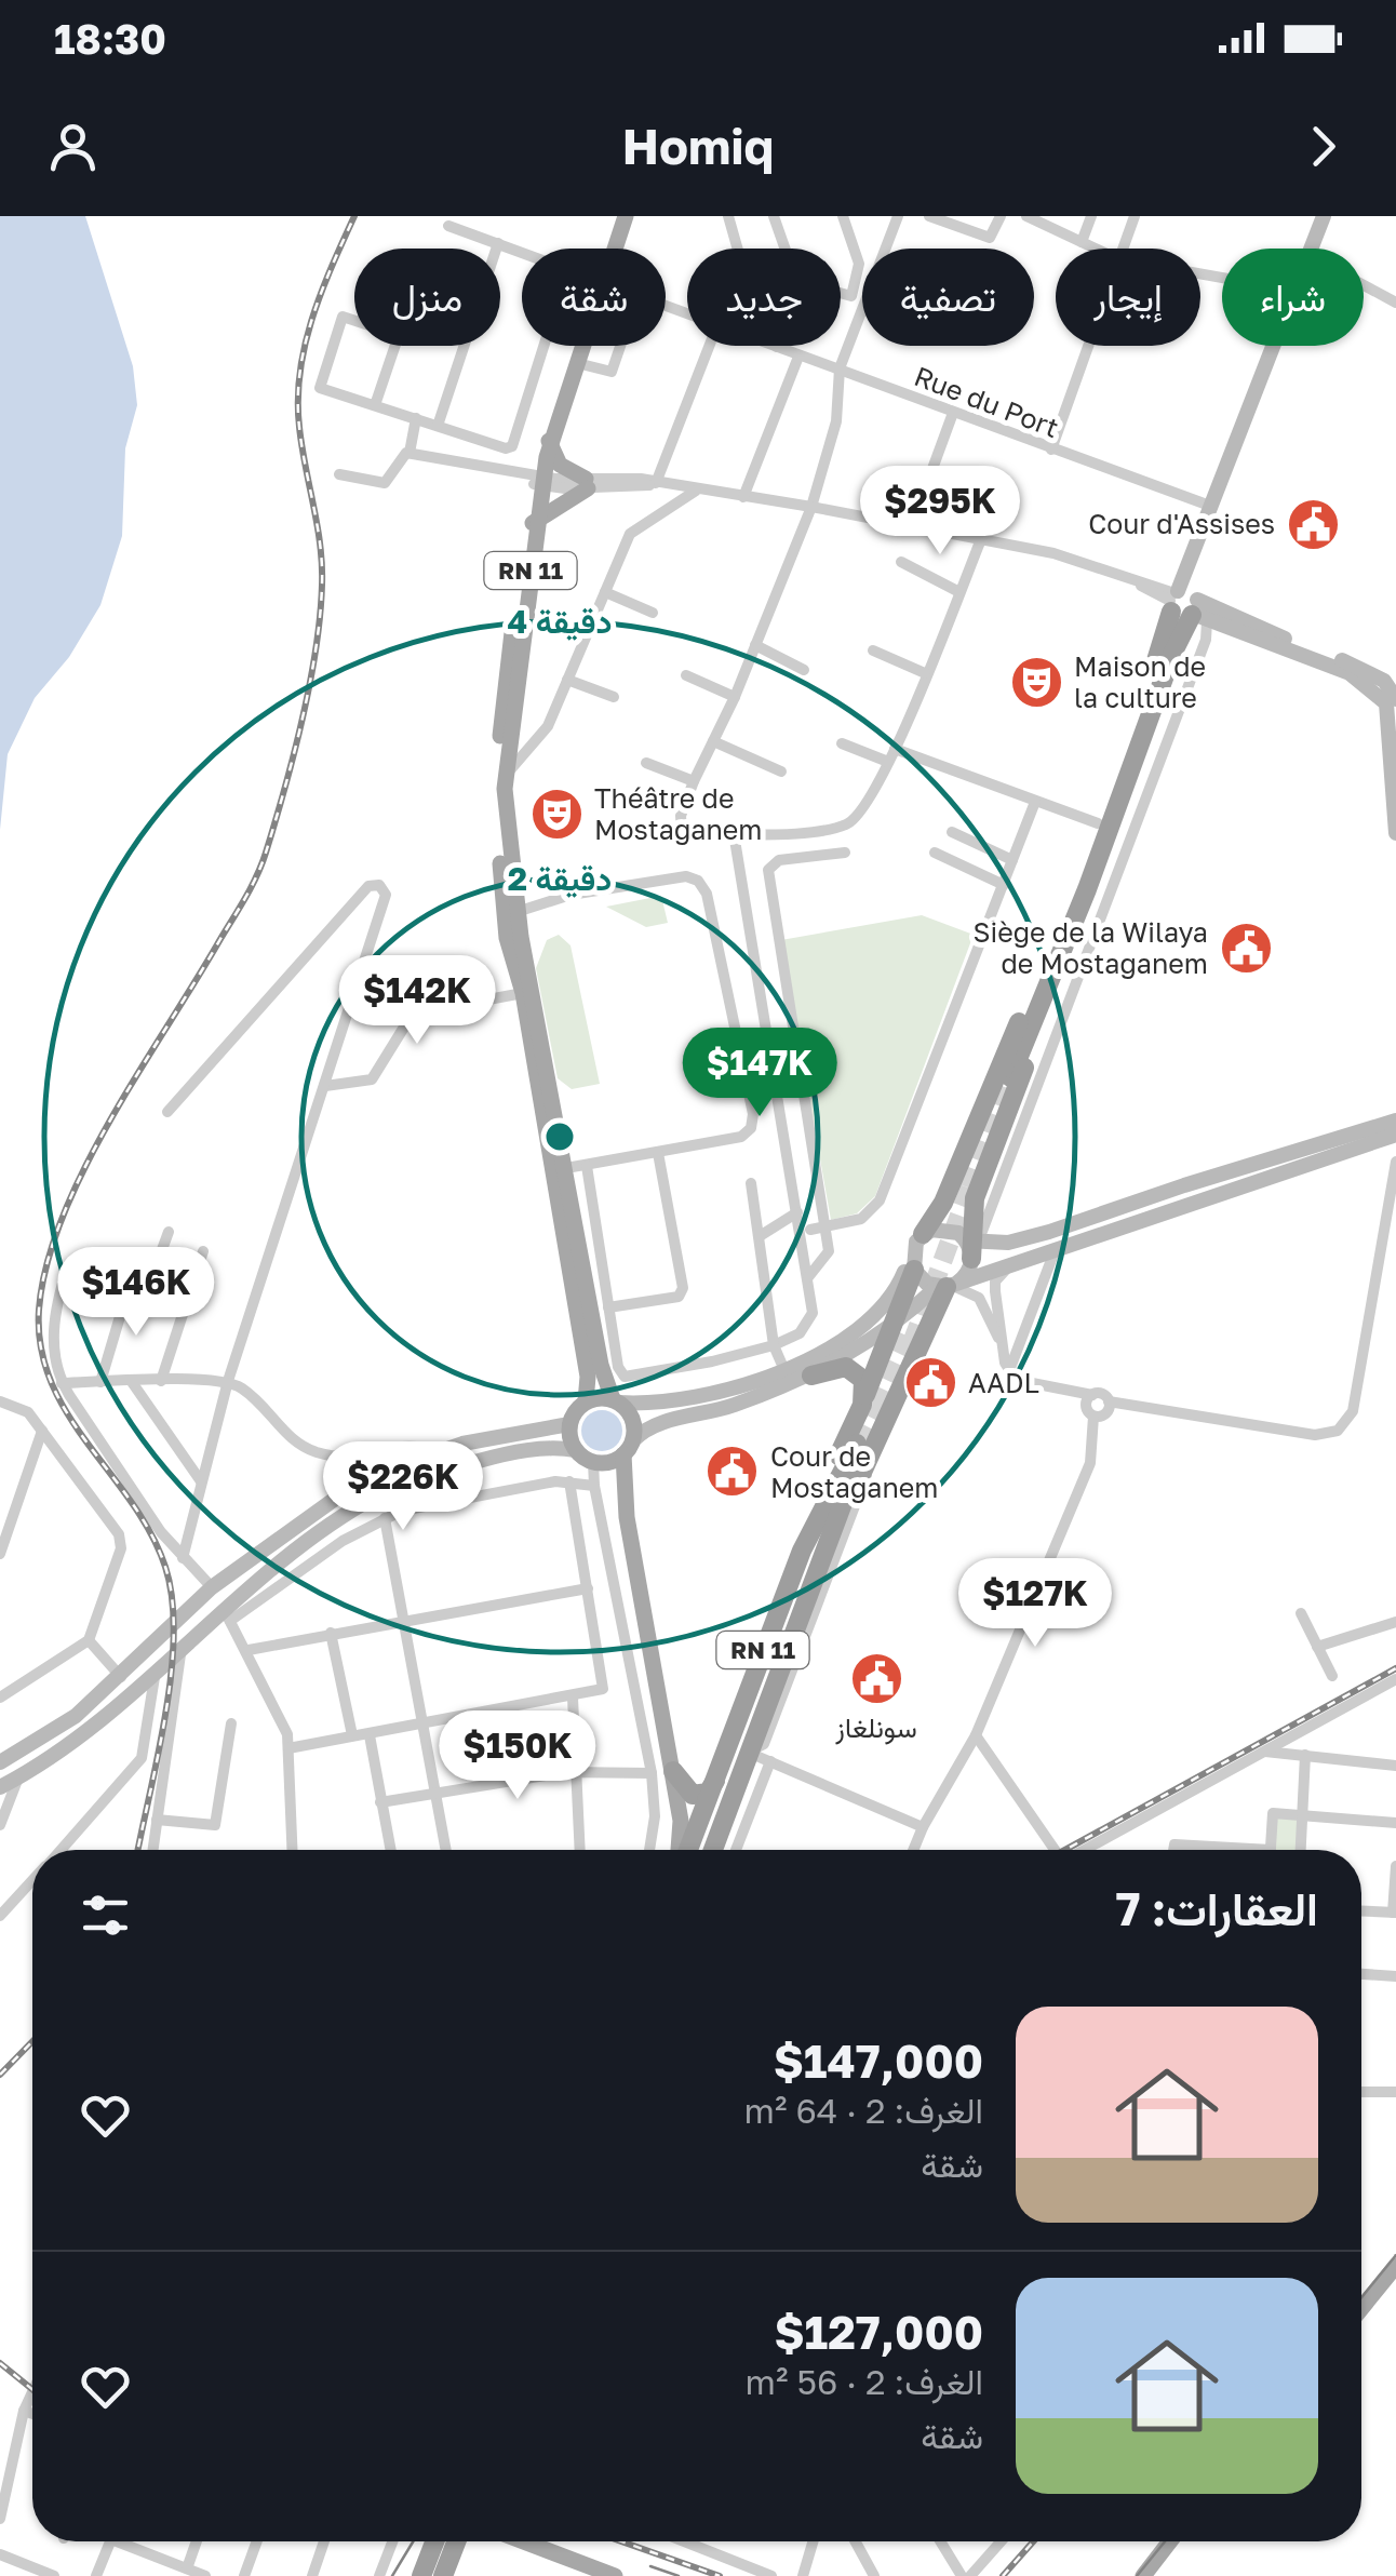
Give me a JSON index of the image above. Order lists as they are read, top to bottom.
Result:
{
  "streets": {
    "highway": ["RN 11"],
    "street": ["Rue du Port"]
  },
  "places": {
    "public building": [
      "Cour d'Assises",
      "Siège de la Wilaya de Mostaganem",
      "AADL",
      "Cour de Mostaganem",
      "سونلغاز"
    ],
    "theatre": ["Maison de la culture", "Théâtre de Mostaganem"]
  },
  "page": {
    "status": "18:30",
    "header": "Homiq",
    "chip": [
      "شراء",
      "إيجار",
      "تصفية",
      "جديد",
      "شقة",
      "منزل"
    ],
    "price": [
      "$295K",
      "$142K",
      "$147K",
      "$146K",
      "$226K",
      "$127K",
      "$150K"
    ],
    "heading": "العقارات: 7",
    "list": [
      {
        "name": "$147,000",
        "note": "الغرف: 2 · 64 m² · شقة"
      },
      {
        "name": "$127,000",
        "note": "الغرف: 2 · 56 m² · شقة"
      }
    ]
  },
  "rings": ["4 دقيقة", "2 دقيقة"]
}
